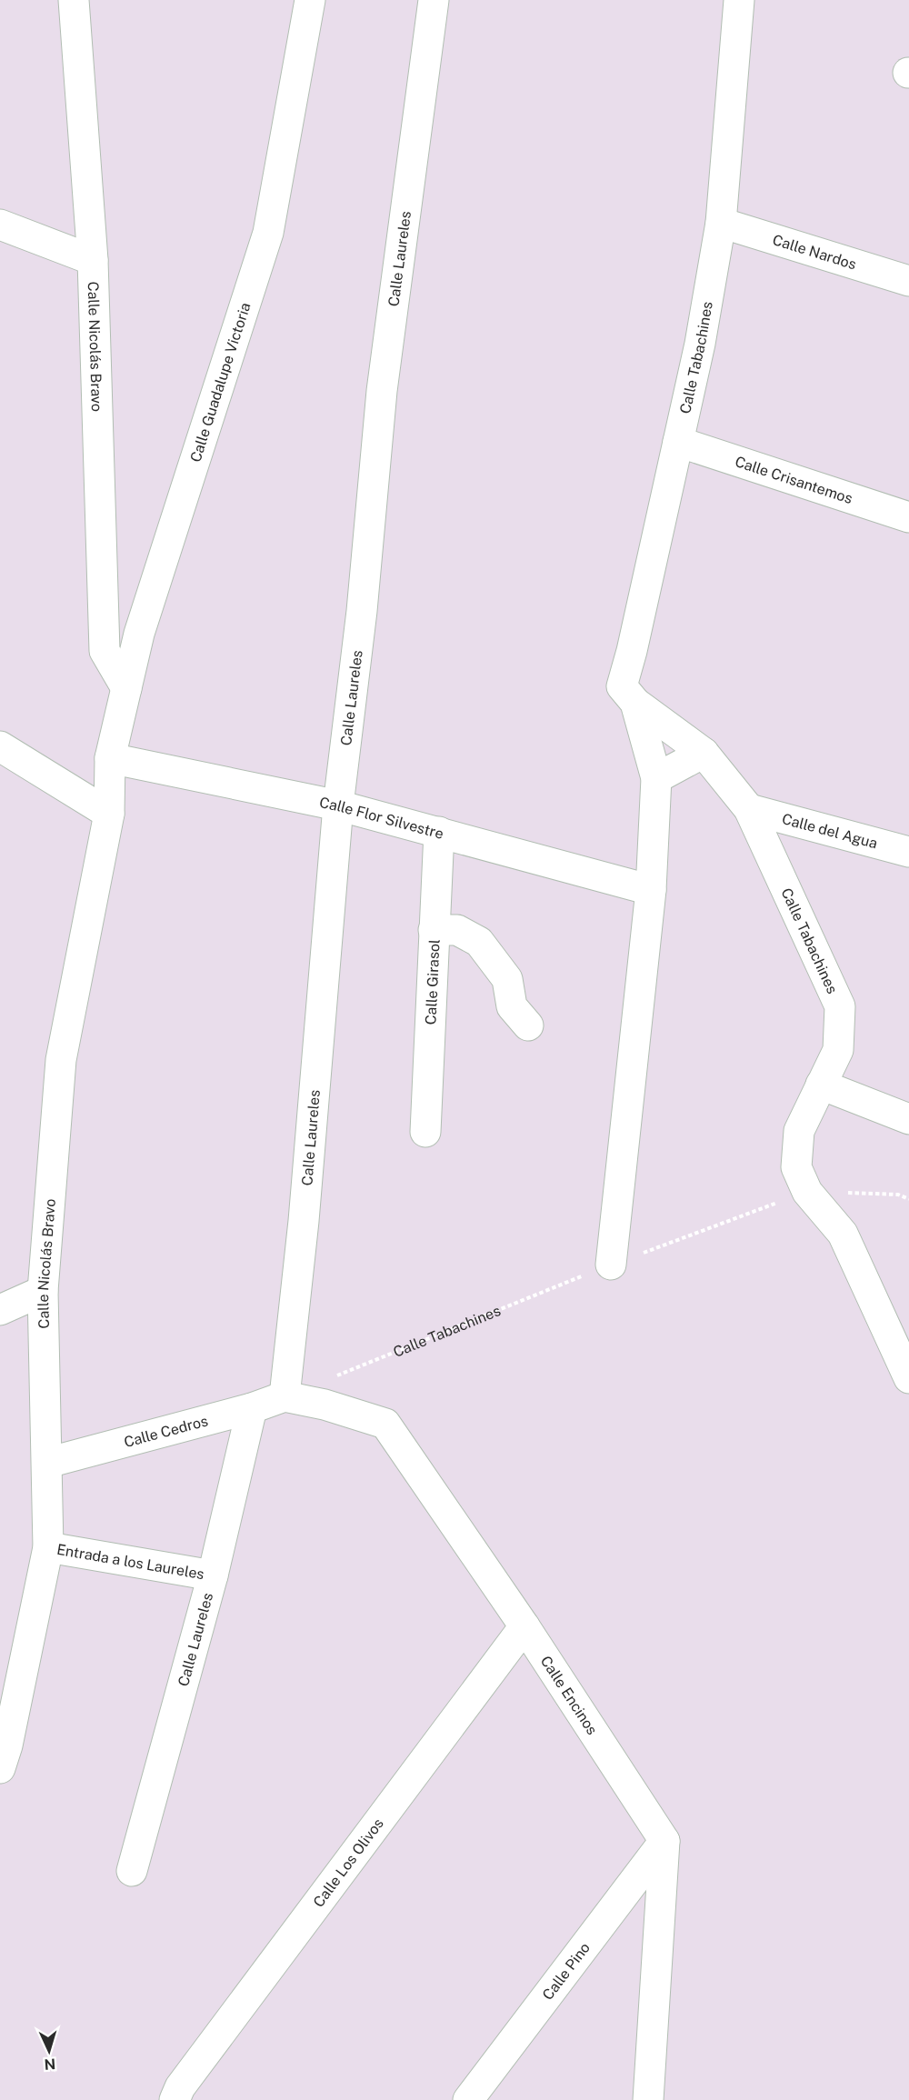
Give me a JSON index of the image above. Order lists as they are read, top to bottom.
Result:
{
  "streets": {
    "street": [
      "Calle Nardos",
      "Calle Laureles",
      "Calle Nicolás Bravo",
      "Calle Tabachines",
      "Calle Guadalupe Victoria",
      "Calle Crisantemos",
      "Calle Flor Silvestre",
      "Calle del Agua",
      "Calle Girasol",
      "Calle Cedros",
      "Entrada a los Laureles",
      "Calle Encinos",
      "Calle Los Olivos",
      "Calle Pino"
    ]
  },
  "crossings": [
    ["Calle Nardos", "Calle Tabachines"],
    ["Calle Laureles", "Calle Flor Silvestre"],
    ["Calle Laureles", "Calle Cedros"],
    ["Calle Laureles", "Entrada a los Laureles"],
    ["Calle Laureles", "Calle Encinos"],
    ["Calle Nicolás Bravo", "Calle Guadalupe Victoria"],
    ["Calle Nicolás Bravo", "Calle Flor Silvestre"],
    ["Calle Nicolás Bravo", "Calle Cedros"],
    ["Calle Nicolás Bravo", "Entrada a los Laureles"],
    ["Calle Tabachines", "Calle Crisantemos"],
    ["Calle Tabachines", "Calle Flor Silvestre"],
    ["Calle Tabachines", "Calle del Agua"],
    ["Calle Guadalupe Victoria", "Calle Flor Silvestre"],
    ["Calle Flor Silvestre", "Calle Girasol"],
    ["Calle Cedros", "Calle Encinos"],
    ["Calle Encinos", "Calle Los Olivos"],
    ["Calle Encinos", "Calle Pino"]
  ],
  "north": "bottom"
}
